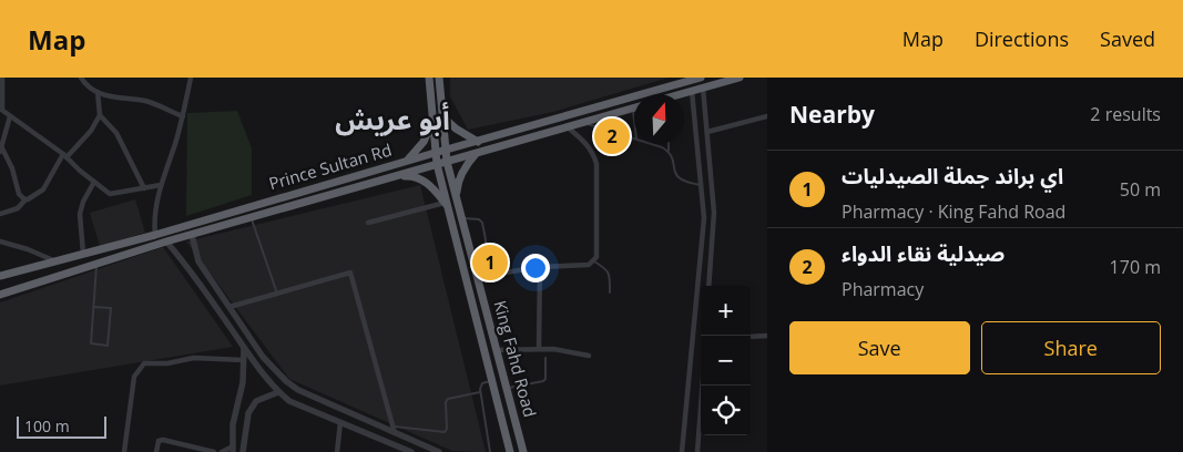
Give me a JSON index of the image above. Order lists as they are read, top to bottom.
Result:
{
  "streets": {
    "highway": ["Prince Sultan Rd", "King Fahd Road"]
  },
  "crossings": [
    ["Prince Sultan Rd", "King Fahd Road"]
  ],
  "districts": ["أبو عريش"],
  "scale_bar": "100 m",
  "north": "top",
  "page": {
    "header": "Map",
    "nav": ["Map", "Directions", "Saved"],
    "heading": ["Nearby", "2 results"],
    "pins": ["2", "1"],
    "list": [
      {
        "mark": "1",
        "name": "اي براند جملة الصيدليات",
        "note": "Pharmacy · King Fahd Road",
        "value": "50 m"
      },
      {
        "mark": "2",
        "name": "صيدلية نقاء الدواء",
        "note": "Pharmacy",
        "value": "170 m"
      }
    ],
    "map_buttons": ["+", "−"],
    "buttons": ["Save", "Share"],
    "scale": "100 m"
  }
}
